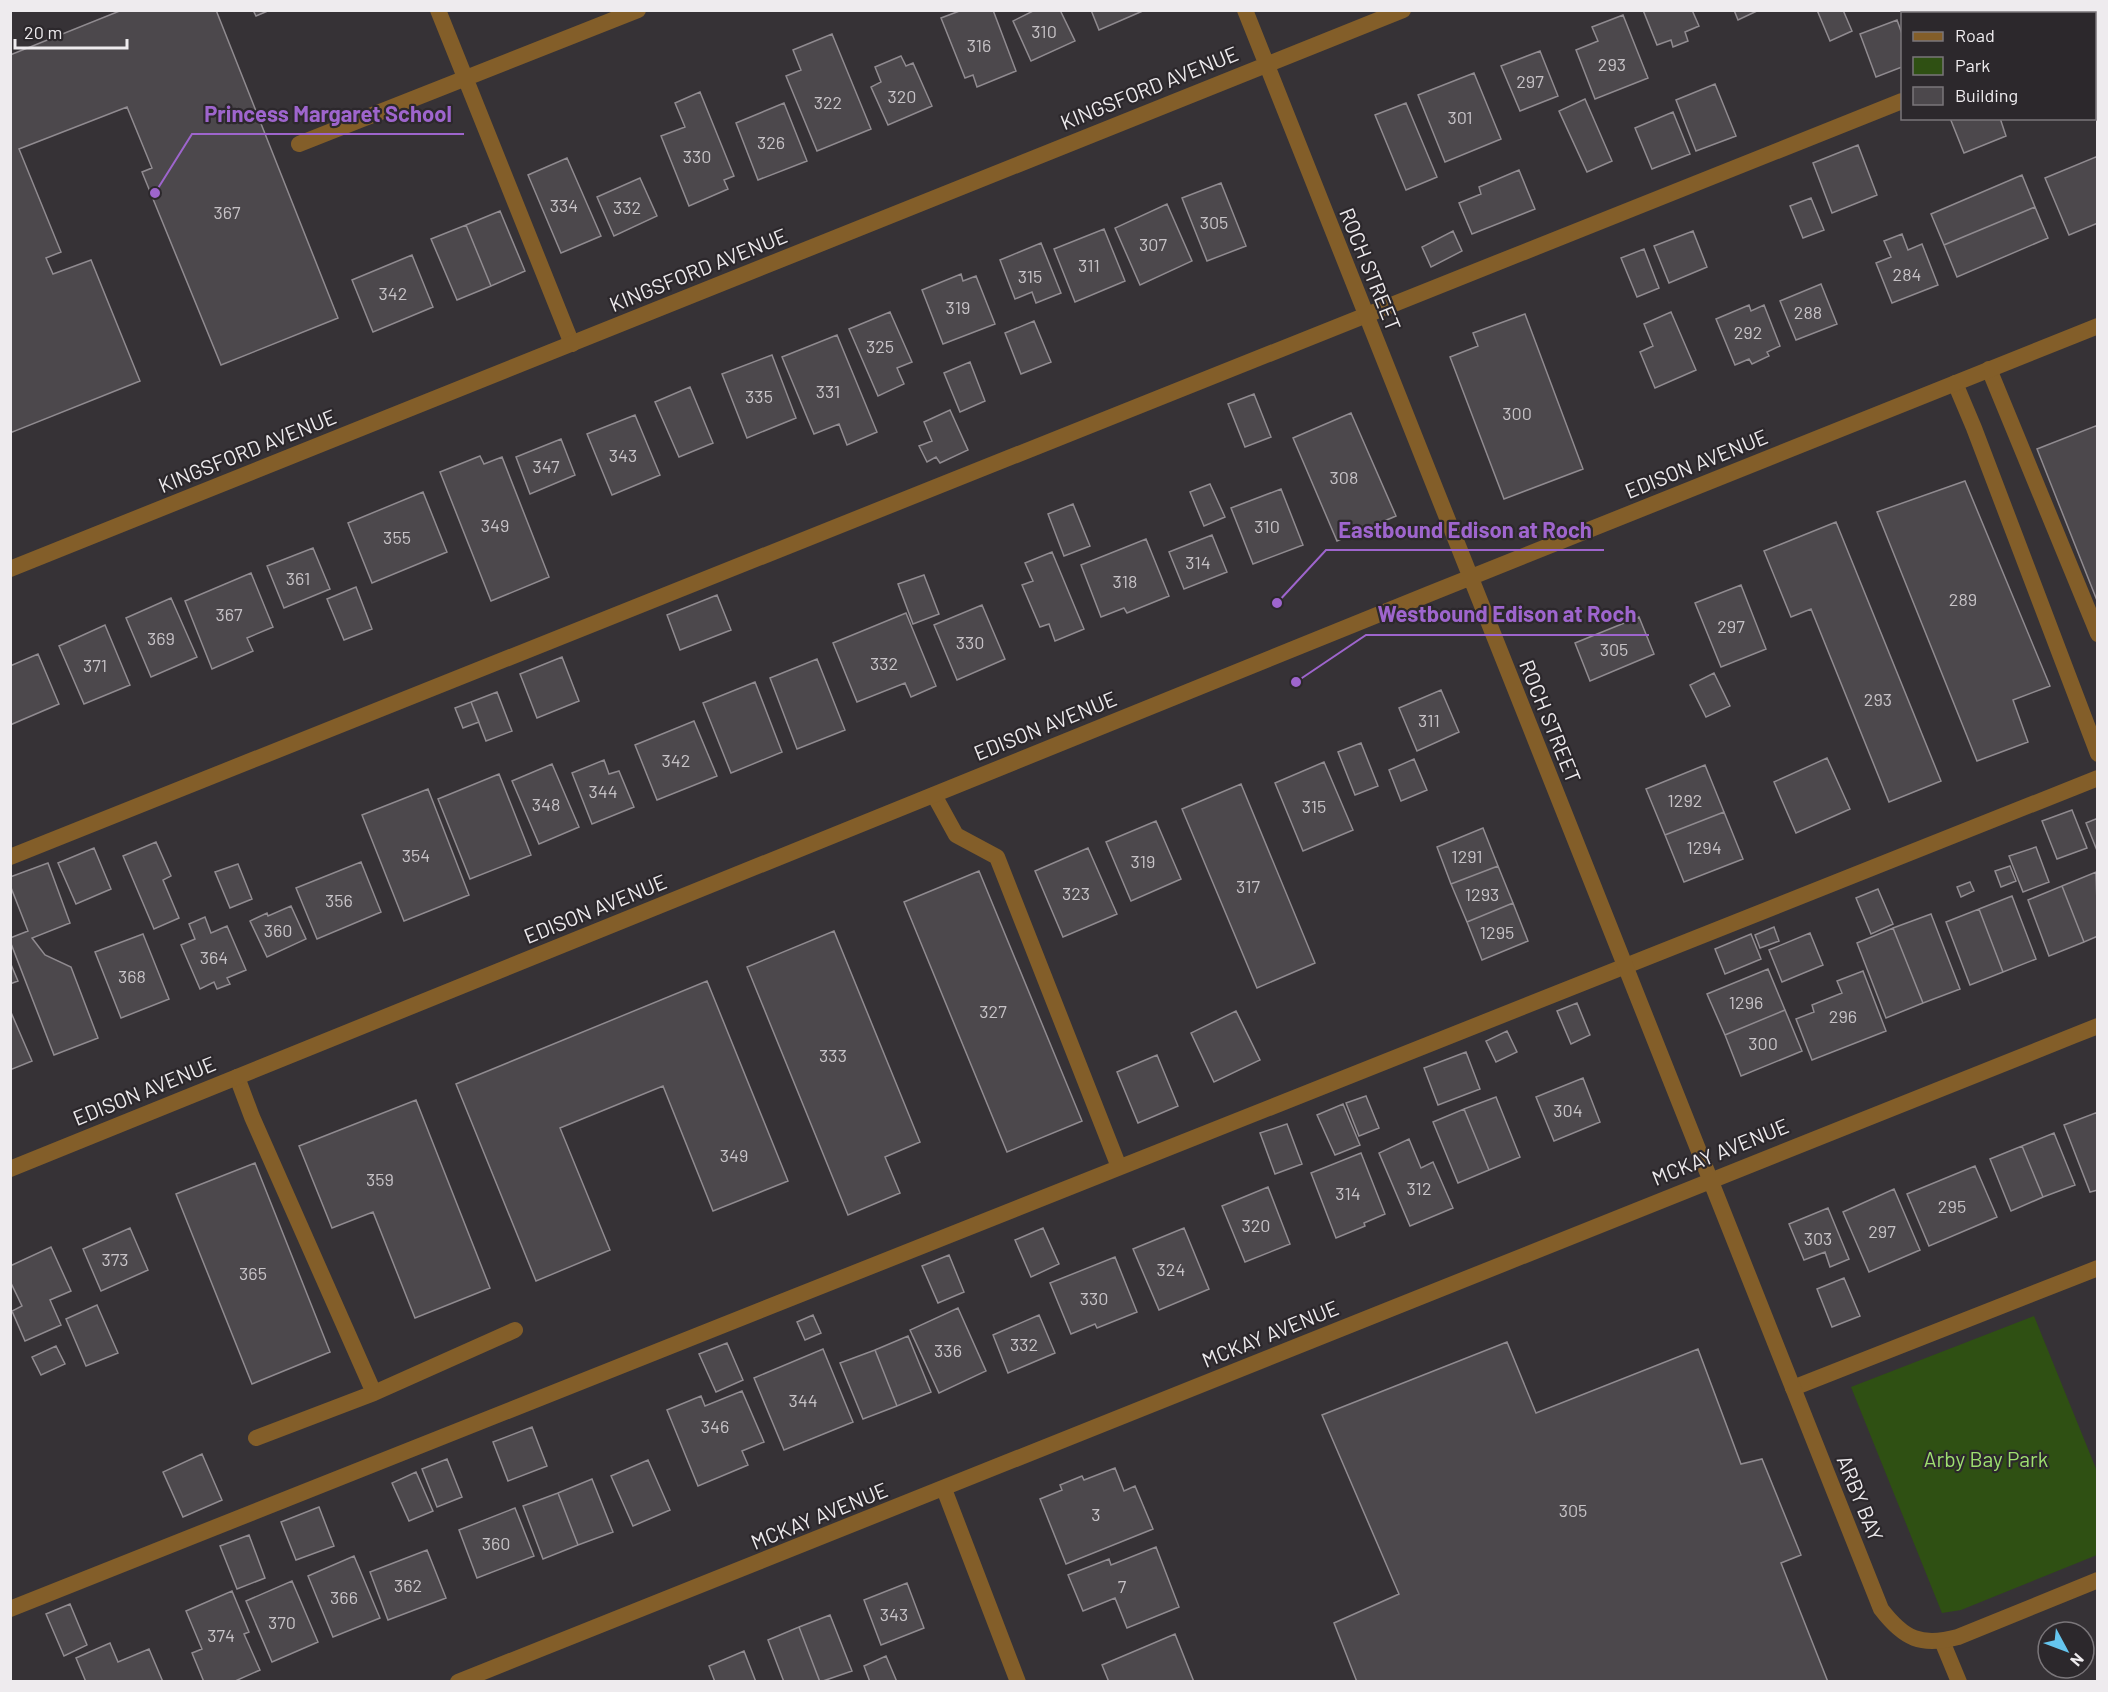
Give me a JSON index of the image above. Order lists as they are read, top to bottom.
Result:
{
  "streets": {
    "street": [
      "KINGSFORD AVENUE",
      "ROCH STREET",
      "EDISON AVENUE",
      "MCKAY AVENUE",
      "ARBY BAY"
    ]
  },
  "crossings": [
    ["KINGSFORD AVENUE", "ROCH STREET"],
    ["ROCH STREET", "EDISON AVENUE"],
    ["ROCH STREET", "MCKAY AVENUE"],
    ["ROCH STREET", "ARBY BAY"],
    ["MCKAY AVENUE", "ARBY BAY"]
  ],
  "parks": ["Arby Bay Park"],
  "places": ["Princess Margaret School", "Eastbound Edison at Roch", "Westbound Edison at Roch"],
  "house_numbers": [
    "310",
    "316",
    "293",
    "297",
    "320",
    "322",
    "301",
    "326",
    "330",
    "334",
    "332",
    "367",
    "305",
    "307",
    "311",
    "284",
    "315",
    "342",
    "319",
    "288",
    "292",
    "325",
    "331",
    "335",
    "300",
    "343",
    "347",
    "308",
    "349",
    "310",
    "355",
    "314",
    "361",
    "318",
    "289",
    "367",
    "297",
    "369",
    "330",
    "305",
    "332",
    "371",
    "293",
    "311",
    "342",
    "344",
    "1292",
    "348",
    "315",
    "1294",
    "354",
    "1291",
    "319",
    "317",
    "323",
    "1293",
    "356",
    "360",
    "1295",
    "364",
    "368",
    "1296",
    "327",
    "296",
    "300",
    "333",
    "304",
    "349",
    "359",
    "312",
    "314",
    "295",
    "320",
    "297",
    "303",
    "373",
    "324",
    "365",
    "330",
    "332",
    "336",
    "344",
    "346",
    "305",
    "3",
    "360",
    "362",
    "7",
    "366",
    "343",
    "370",
    "374"
  ],
  "legend": ["Road", "Park", "Building"],
  "scale_bar": "20 m",
  "north": "bottom right"
}
